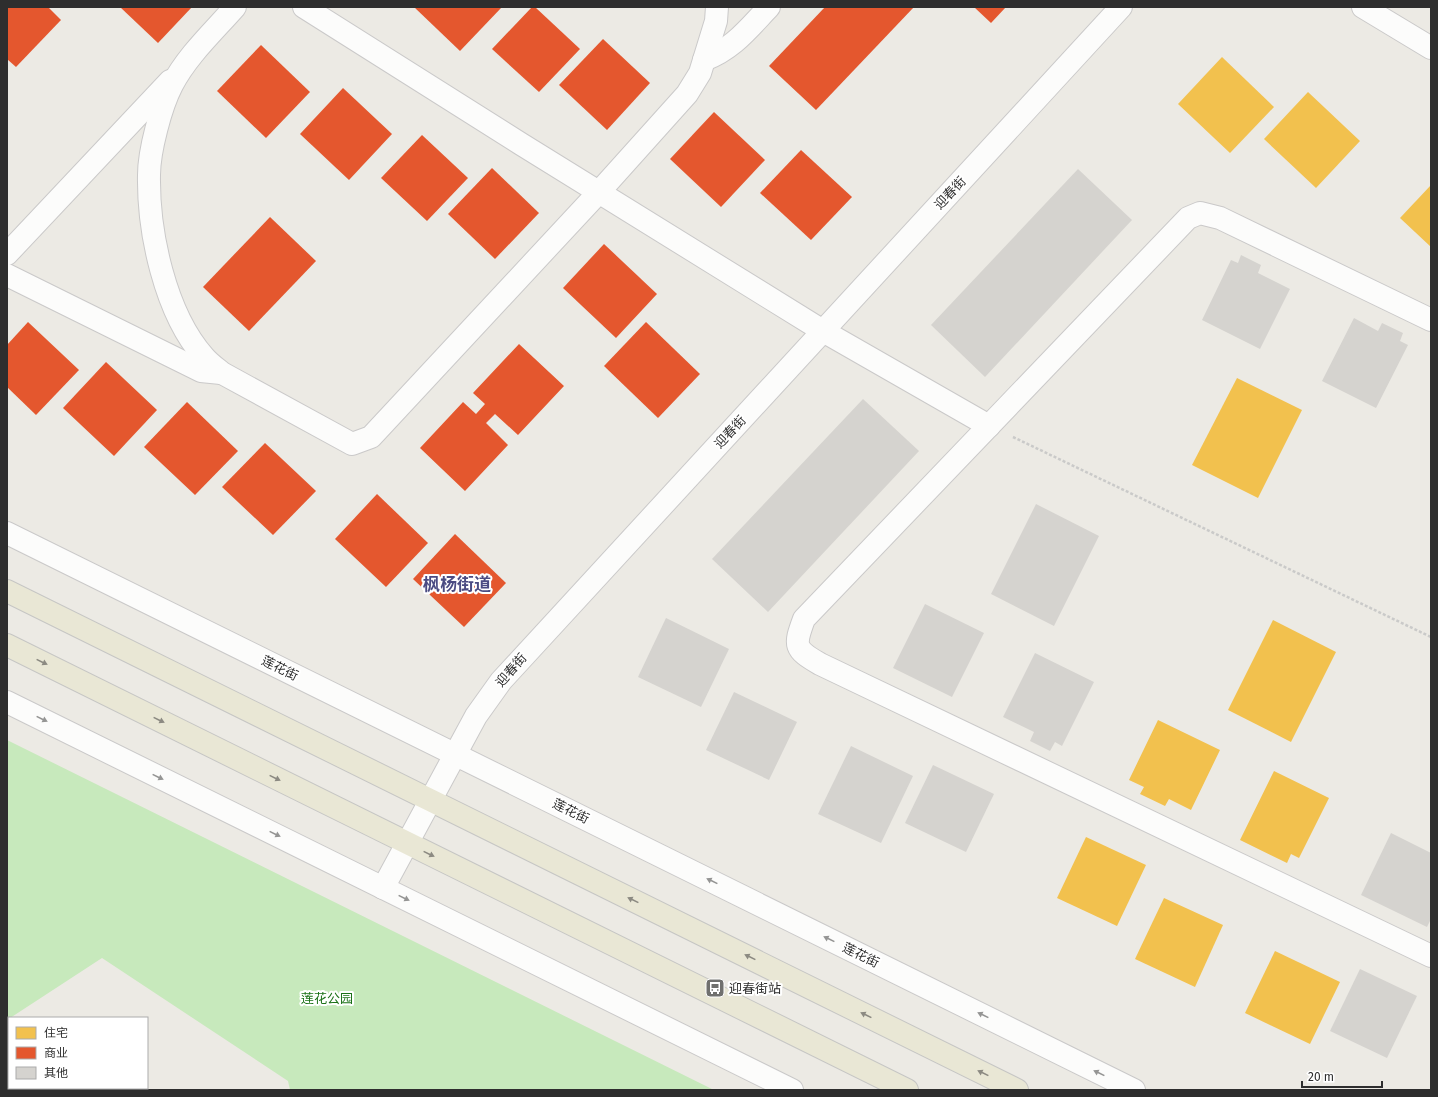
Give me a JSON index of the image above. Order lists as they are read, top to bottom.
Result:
{
  "streets": {
    "street": ["迎春街", "莲花街"]
  },
  "crossings": [
    ["迎春街", "莲花街"]
  ],
  "districts": ["枫杨街道"],
  "parks": ["莲花公园"],
  "places": {
    "bus stop": ["迎春街站"]
  },
  "legend": ["住宅", "商业", "其他"],
  "scale_bar": "20 m"
}
